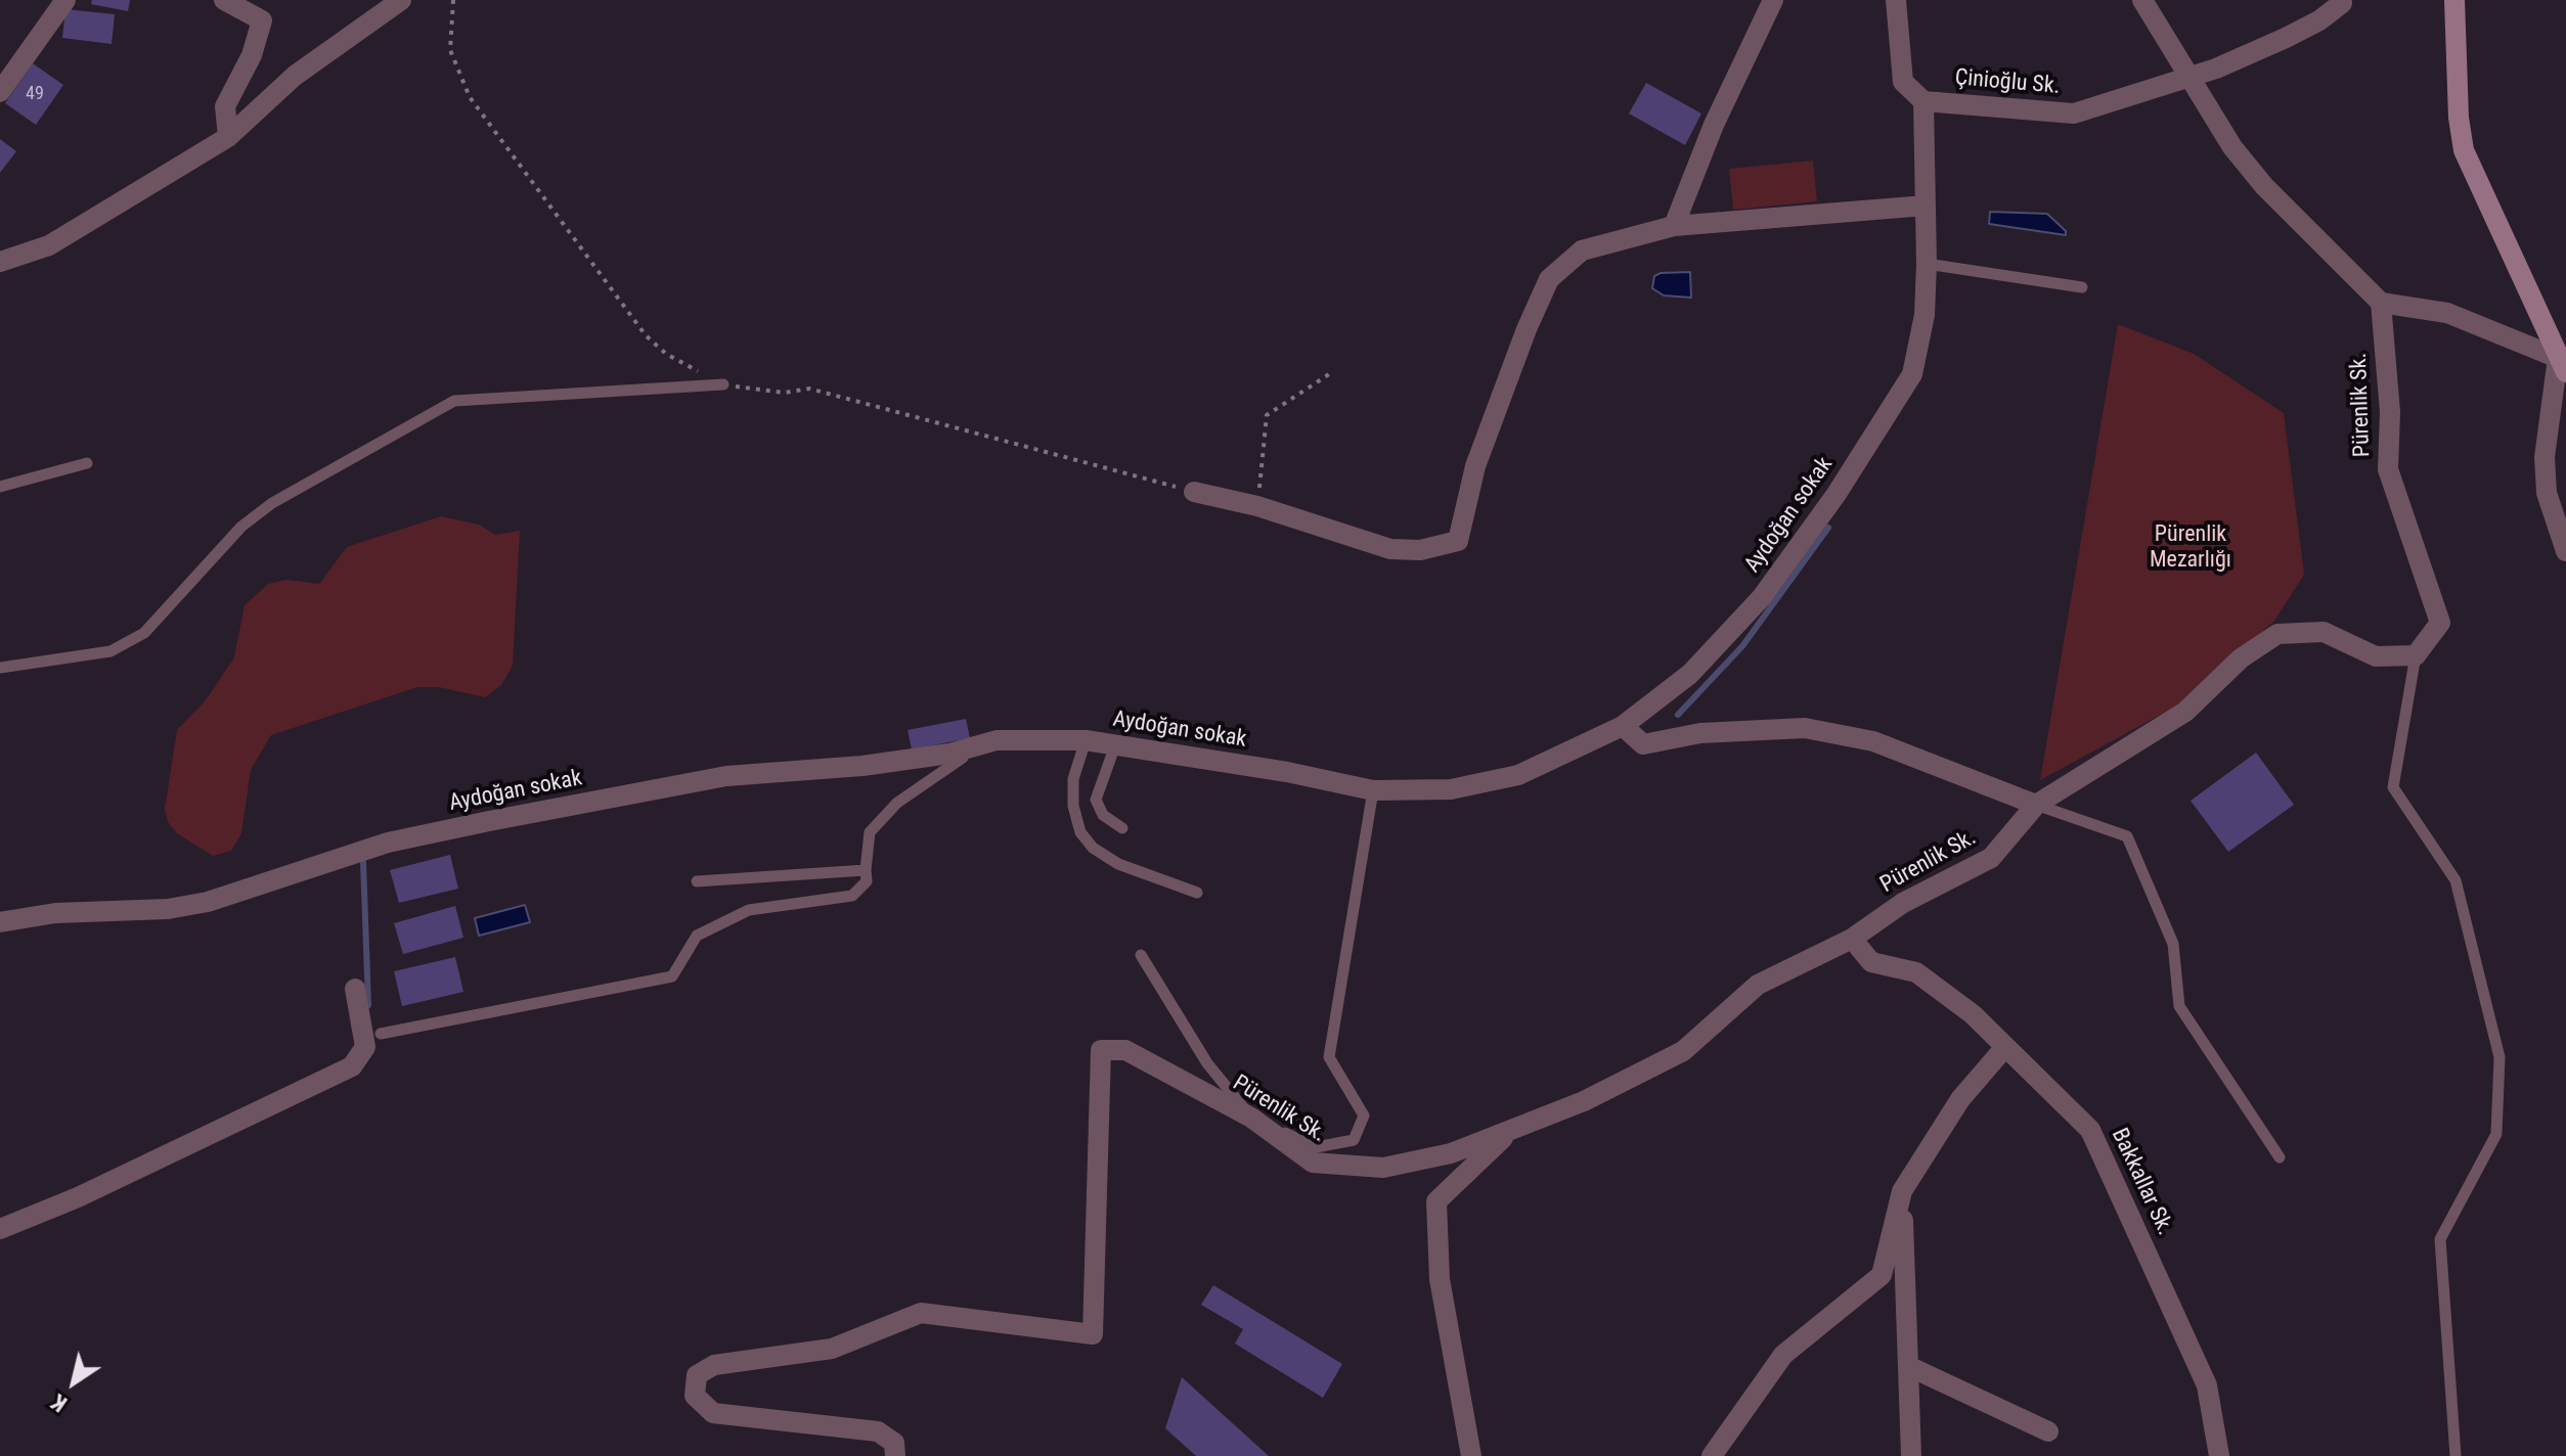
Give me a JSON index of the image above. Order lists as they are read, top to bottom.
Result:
{
  "streets": {
    "street": [
      "Çinioğlu Sk.",
      "Pürenlik Sk.",
      "Aydoğan sokak",
      "Bakkallar Sk."
    ]
  },
  "crossings": [
    ["Çinioğlu Sk.", "Aydoğan sokak"],
    ["Pürenlik Sk.", "Bakkallar Sk."]
  ],
  "parks": ["Pürenlik Mezarlığı"],
  "house_numbers": ["49"],
  "north": "bottom left"
}
